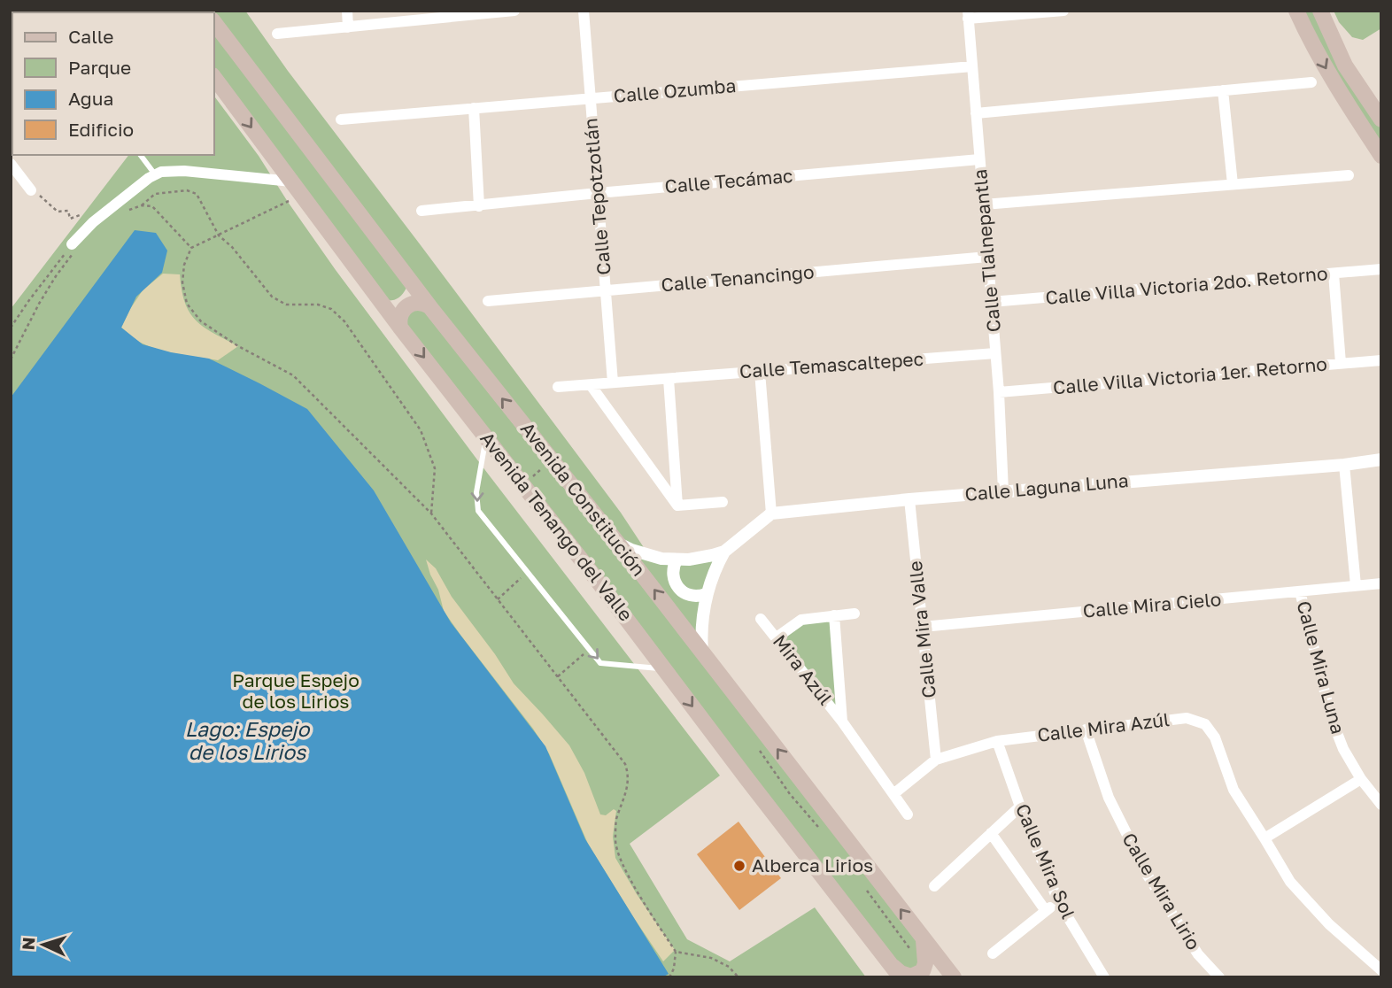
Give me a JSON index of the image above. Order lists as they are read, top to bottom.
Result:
{
  "streets": {
    "main road": ["Avenida Constitución", "Avenida Tenango del Valle"],
    "street": [
      "Calle Ozumba",
      "Calle Tecámac",
      "Calle Tepotzotlán",
      "Calle Tlalnepantla",
      "Calle Tenancingo",
      "Calle Villa Victoria 2do. Retorno",
      "Calle Temascaltepec",
      "Calle Villa Victoria 1er. Retorno",
      "Calle Laguna Luna",
      "Calle Mira Cielo",
      "Calle Mira Valle",
      "Calle Mira Luna",
      "Mira Azúl",
      "Calle Mira Azúl",
      "Calle Mira Sol",
      "Calle Mira Lirio"
    ]
  },
  "crossings": [
    ["Calle Ozumba", "Calle Tepotzotlán"],
    ["Calle Ozumba", "Calle Tlalnepantla"],
    ["Calle Tecámac", "Calle Tepotzotlán"],
    ["Calle Tecámac", "Calle Tlalnepantla"],
    ["Calle Tepotzotlán", "Calle Tenancingo"],
    ["Calle Tepotzotlán", "Calle Temascaltepec"],
    ["Calle Tlalnepantla", "Calle Tenancingo"],
    ["Calle Tlalnepantla", "Calle Villa Victoria 2do. Retorno"],
    ["Calle Tlalnepantla", "Calle Temascaltepec"],
    ["Calle Tlalnepantla", "Calle Villa Victoria 1er. Retorno"],
    ["Calle Tlalnepantla", "Calle Laguna Luna"],
    ["Calle Laguna Luna", "Calle Mira Valle"],
    ["Calle Mira Cielo", "Calle Mira Valle"],
    ["Calle Mira Cielo", "Calle Mira Luna"],
    ["Calle Mira Valle", "Calle Mira Azúl"],
    ["Mira Azúl", "Calle Mira Azúl"],
    ["Calle Mira Azúl", "Calle Mira Sol"],
    ["Calle Mira Azúl", "Calle Mira Lirio"]
  ],
  "one_way": ["Avenida Constitución", "Avenida Tenango del Valle"],
  "water": ["Lago: Espejo de los Lirios"],
  "parks": ["Parque Espejo de los Lirios"],
  "places": ["Alberca Lirios"],
  "legend": [
    "Calle",
    "Parque",
    "Agua",
    "Edificio"
  ],
  "north": "left"
}
